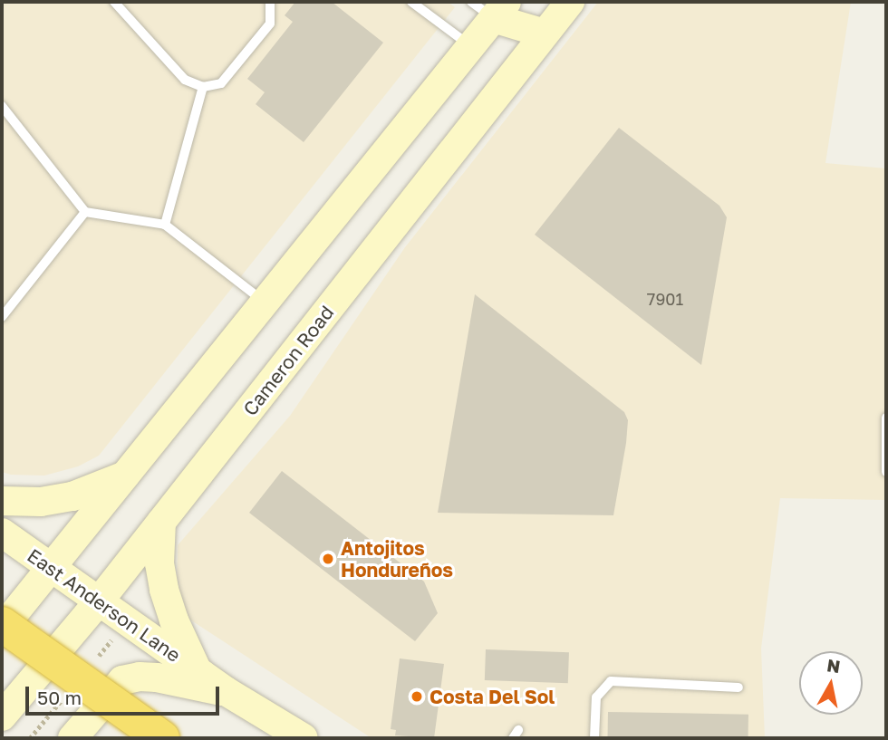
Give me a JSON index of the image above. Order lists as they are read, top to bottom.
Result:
{
  "streets": {
    "main road": ["Cameron Road", "East Anderson Lane"]
  },
  "crossings": [
    ["Cameron Road", "East Anderson Lane"]
  ],
  "places": ["Antojitos Hondureños", "Costa Del Sol"],
  "house_numbers": ["7901"],
  "scale_bar": "50 m",
  "north": "top"
}
